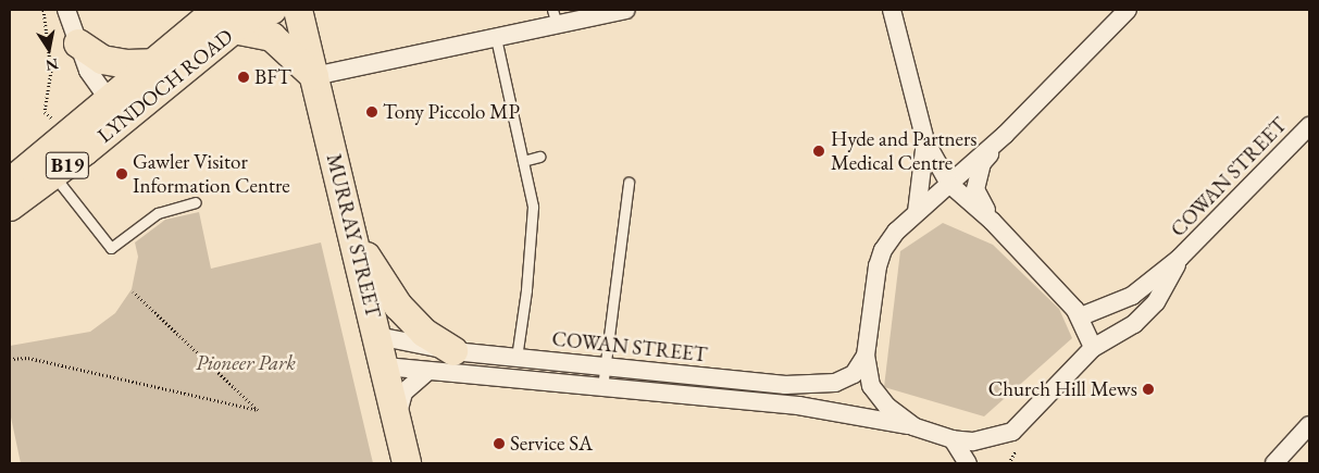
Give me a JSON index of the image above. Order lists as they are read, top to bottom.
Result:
{
  "streets": {
    "main road": ["LYNDOCH ROAD", "B19", "MURRAY STREET"],
    "street": ["COWAN STREET"]
  },
  "crossings": [
    ["COWAN STREET", "MURRAY STREET"]
  ],
  "parks": ["Pioneer Park"],
  "places": [
    "BFT",
    "Tony Piccolo MP",
    "Hyde and Partners Medical Centre",
    "Gawler Visitor Information Centre",
    "Church Hill Mews",
    "Service SA"
  ],
  "north": "bottom"
}
